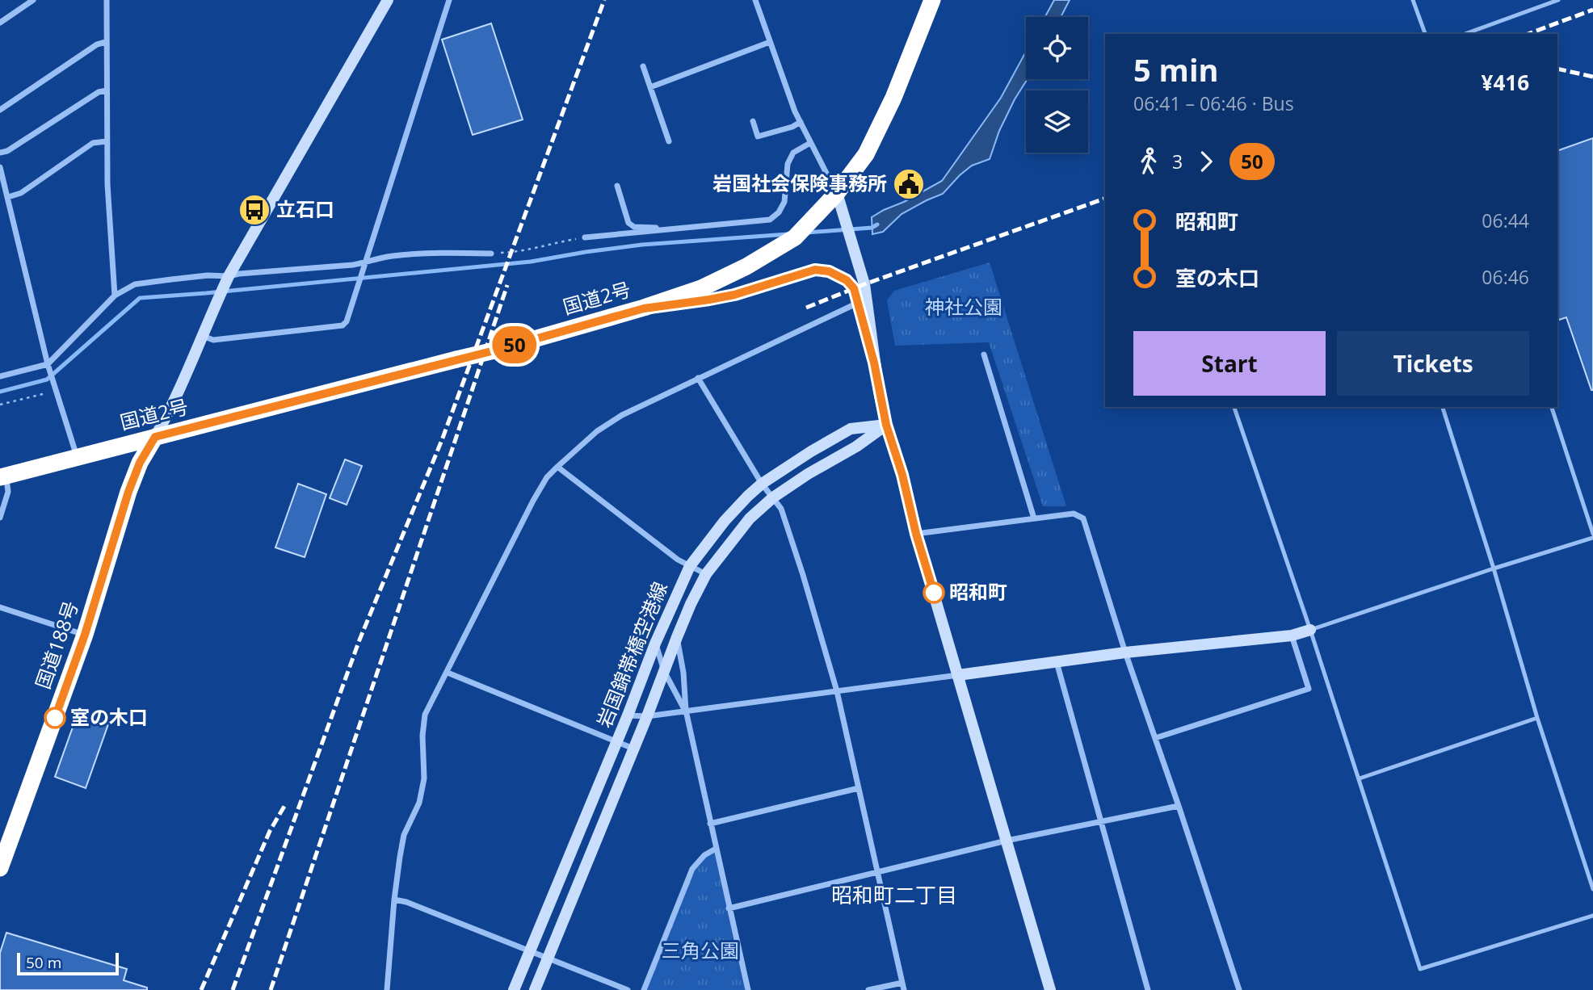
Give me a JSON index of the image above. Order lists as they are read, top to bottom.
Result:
{
  "streets": {
    "highway": ["国道2号", "国道188号"],
    "main road": ["岩国錦帯橋空港線"]
  },
  "crossings": [
    ["国道2号", "国道188号"]
  ],
  "districts": ["昭和町二丁目"],
  "parks": ["神社公園", "三角公園"],
  "places": {
    "public building": ["岩国社会保険事務所"],
    "bus stop": ["立石口"],
    "other": ["昭和町", "室の木口"]
  },
  "lines": ["bus line 50"],
  "scale_bar": "50 m",
  "page": {
    "on_map": "50",
    "heading": ["5 min", "06:41 – 06:46 · Bus", "¥416"],
    "legs": ["3", "50"],
    "list": [
      {
        "name": "昭和町",
        "value": "06:44"
      },
      {
        "name": "室の木口",
        "value": "06:46"
      }
    ],
    "buttons": ["Start", "Tickets"],
    "scale": "50 m"
  }
}
